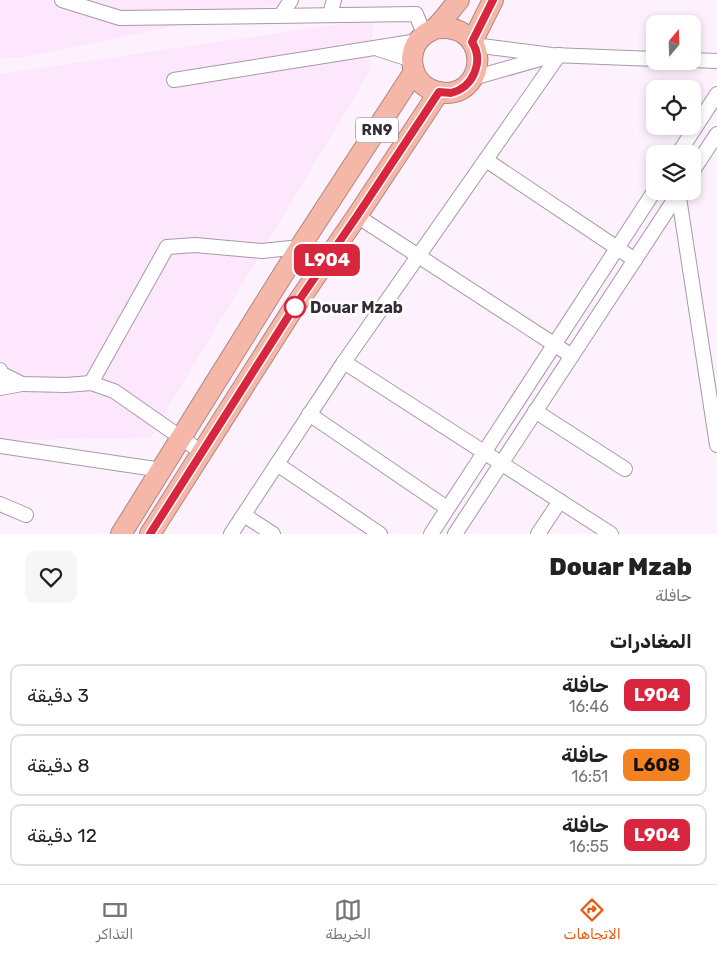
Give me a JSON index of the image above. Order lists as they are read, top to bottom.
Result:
{
  "streets": {
    "highway": ["RN9"]
  },
  "places": ["Douar Mzab"],
  "lines": ["bus line L904"],
  "north": "top",
  "page": {
    "on_map": "L904",
    "heading": [
      ["Douar Mzab", "حافلة"],
      "المغادرات"
    ],
    "list": [
      {
        "mark": "L904",
        "name": "حافلة",
        "note": "16:46",
        "value": "3 دقيقة"
      },
      {
        "mark": "L608",
        "name": "حافلة",
        "note": "16:51",
        "value": "8 دقيقة"
      },
      {
        "mark": "L904",
        "name": "حافلة",
        "note": "16:55",
        "value": "12 دقيقة"
      }
    ],
    "tabs": ["الاتجاهات", "الخريطة", "التذاكر"]
  }
}
